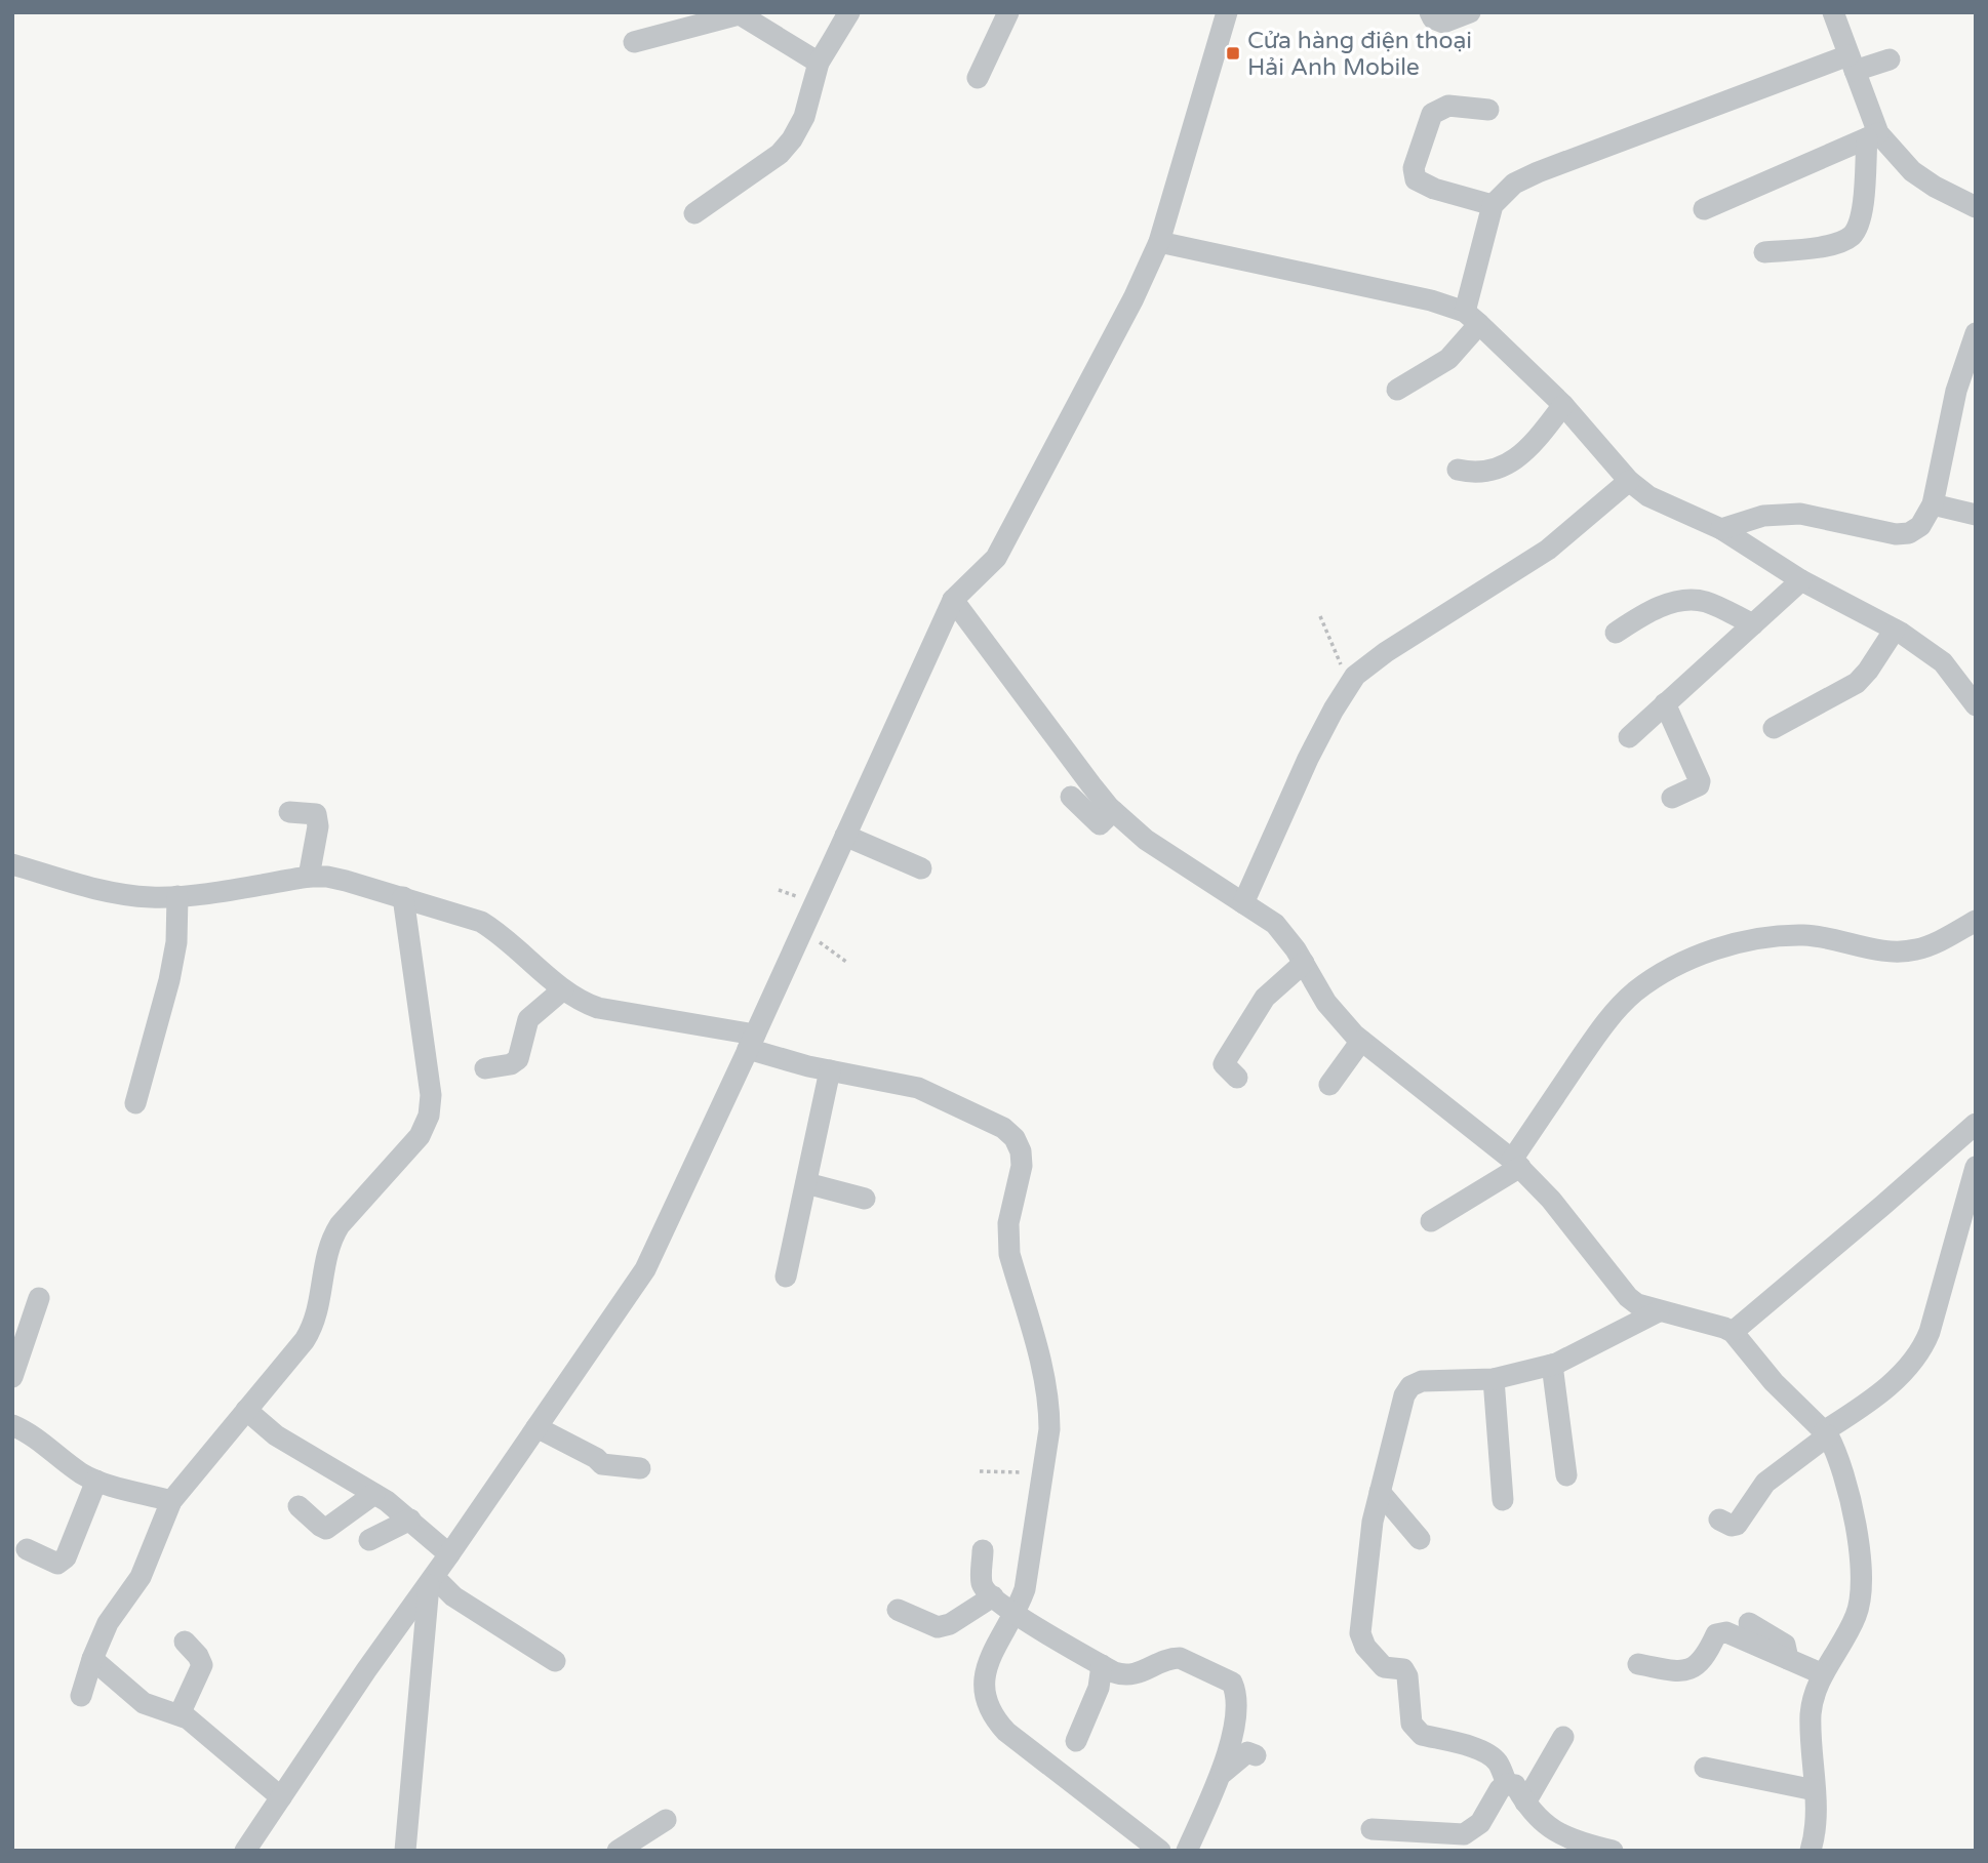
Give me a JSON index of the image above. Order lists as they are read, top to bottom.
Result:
{
  "places": {
    "transit": ["Cửa hàng điện thoại Hải Anh Mobile"]
  }
}
